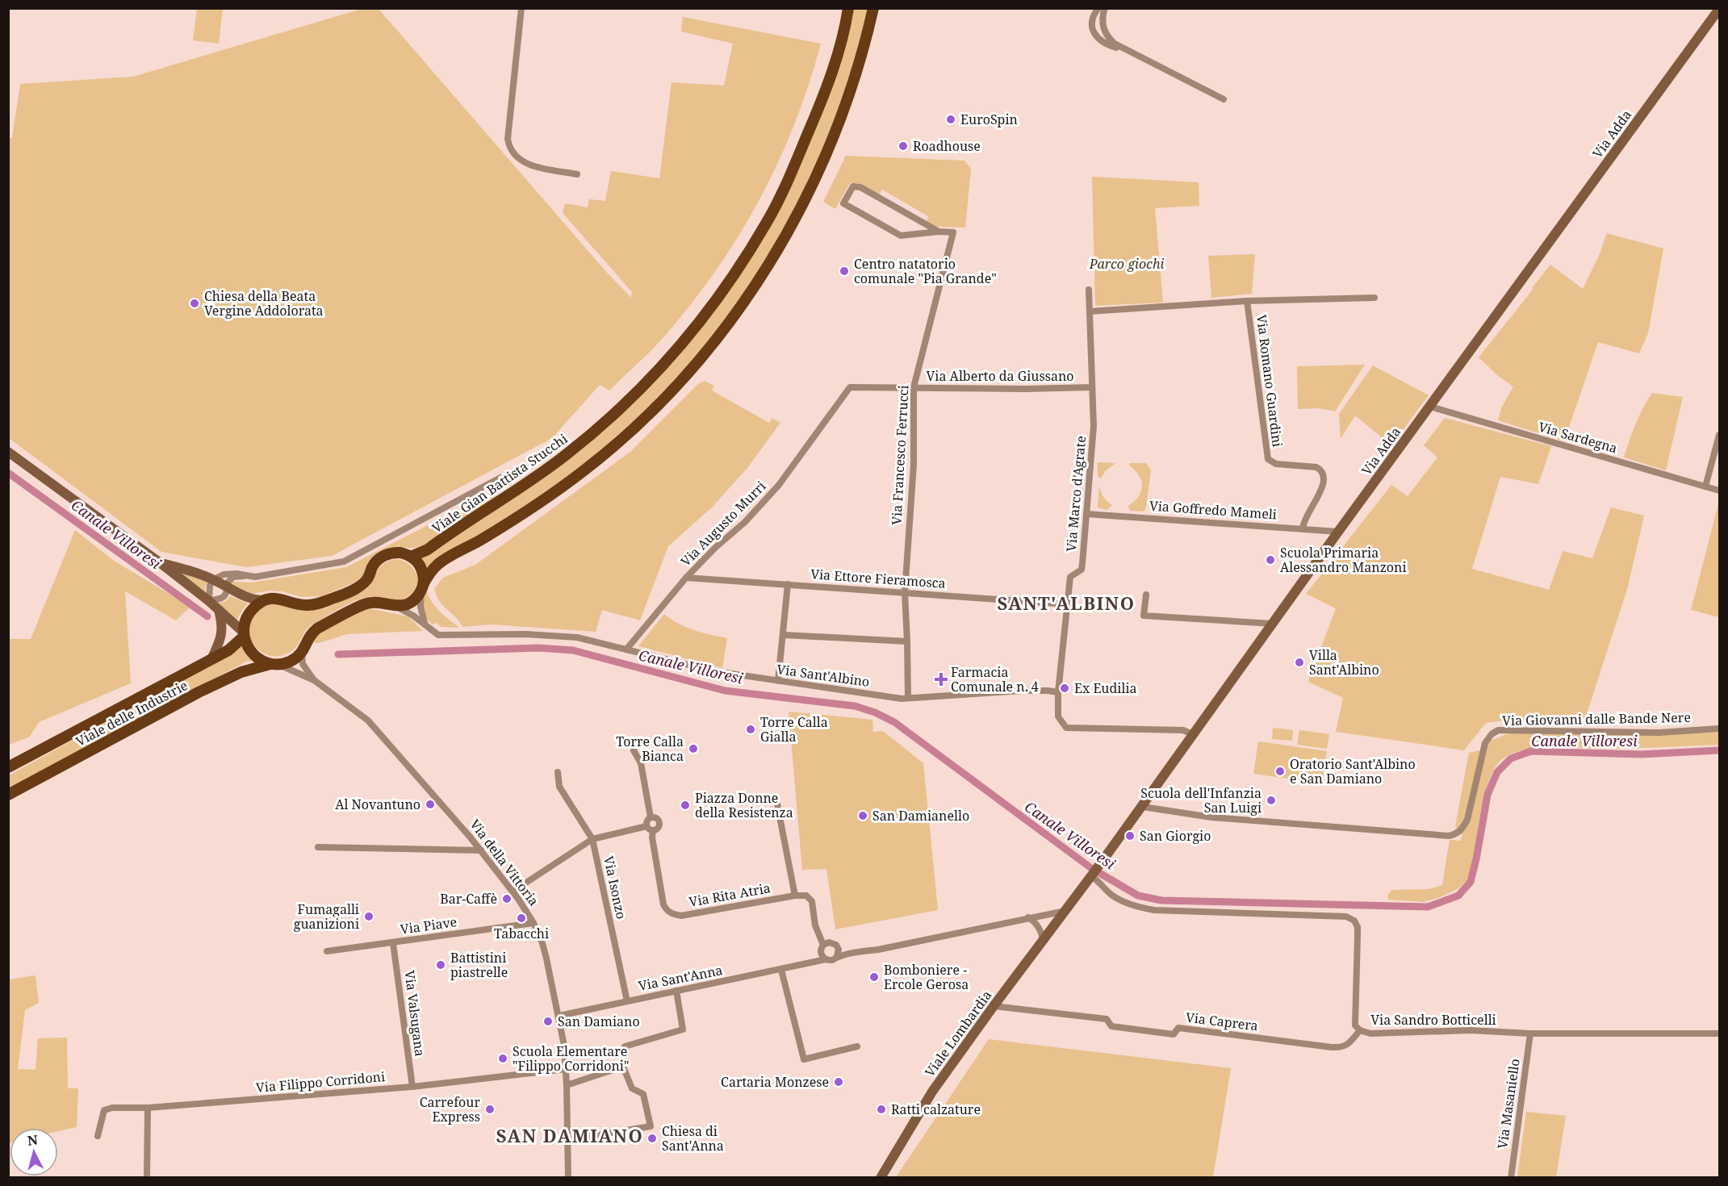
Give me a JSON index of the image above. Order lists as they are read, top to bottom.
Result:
{
  "streets": {
    "main road": [
      "Via Adda",
      "Viale Gian Battista Stucchi",
      "Viale delle Industrie",
      "Viale Lombardia"
    ],
    "street": [
      "Via Alberto da Giussano",
      "Via Romano Guardini",
      "Via Sardegna",
      "Via Francesco Ferrucci",
      "Via Marco d'Agrate",
      "Via Goffredo Mameli",
      "Via Augusto Murri",
      "Via Ettore Fieramosca",
      "Via Sant'Albino",
      "Via Giovanni dalle Bande Nere",
      "Via della Vittoria",
      "Via Isonzo",
      "Via Rita Atria",
      "Via Piave",
      "Via Sant'Anna",
      "Via Valsugana",
      "Via Sandro Botticelli",
      "Via Caprera",
      "Via Filippo Corridoni",
      "Via Masaniello"
    ]
  },
  "crossings": [
    ["Via Adda", "Via Sardegna"],
    ["Via Adda", "Via Goffredo Mameli"],
    ["Via Adda", "Via Giovanni dalle Bande Nere"],
    ["Via Adda", "Via Sant'Anna"],
    ["Via Adda", "Via Sandro Botticelli"],
    ["Via Adda", "Viale Lombardia"],
    ["Via Alberto da Giussano", "Via Francesco Ferrucci"],
    ["Via Alberto da Giussano", "Via Marco d'Agrate"],
    ["Via Alberto da Giussano", "Via Augusto Murri"],
    ["Via Romano Guardini", "Via Marco d'Agrate"],
    ["Via Romano Guardini", "Via Goffredo Mameli"],
    ["Via Francesco Ferrucci", "Via Ettore Fieramosca"],
    ["Via Francesco Ferrucci", "Via Sant'Albino"],
    ["Via Marco d'Agrate", "Via Goffredo Mameli"],
    ["Via Marco d'Agrate", "Via Ettore Fieramosca"],
    ["Via Marco d'Agrate", "Via Sant'Albino"],
    ["Via Augusto Murri", "Via Ettore Fieramosca"],
    ["Via Augusto Murri", "Via Sant'Albino"],
    ["Via della Vittoria", "Via Piave"],
    ["Via della Vittoria", "Via Sant'Anna"],
    ["Via della Vittoria", "Via Filippo Corridoni"],
    ["Via Isonzo", "Via Sant'Anna"],
    ["Via Piave", "Via Valsugana"],
    ["Via Sant'Anna", "Viale Lombardia"],
    ["Via Valsugana", "Via Filippo Corridoni"],
    ["Via Sandro Botticelli", "Via Caprera"],
    ["Via Sandro Botticelli", "Via Masaniello"],
    ["Via Caprera", "Viale Lombardia"]
  ],
  "districts": ["SANT'ALBINO", "SAN DAMIANO"],
  "water": ["Canale Villoresi"],
  "parks": ["Parco giochi"],
  "places": {
    "other": [
      "EuroSpin",
      "Roadhouse",
      "Centro natatorio comunale \"Pia Grande\"",
      "Chiesa della Beata Vergine Addolorata",
      "Scuola Primaria Alessandro Manzoni",
      "Villa Sant'Albino",
      "Ex Eudilia",
      "Torre Calla Gialla",
      "Torre Calla Bianca",
      "Oratorio Sant'Albino e San Damiano",
      "Scuola dell'Infanzia San Luigi",
      "Al Novantuno",
      "Piazza Donne della Resistenza",
      "San Damianello",
      "San Giorgio",
      "Bar-Caffè",
      "Fumagalli guanizioni",
      "Tabacchi",
      "Battistini piastrelle",
      "Bomboniere - Ercole Gerosa",
      "San Damiano",
      "Scuola Elementare \"Filippo Corridoni\"",
      "Cartaria Monzese",
      "Carrefour Express",
      "Ratti calzature",
      "Chiesa di Sant'Anna"
    ],
    "health": ["Farmacia Comunale n. 4"]
  },
  "north": "top"
}
